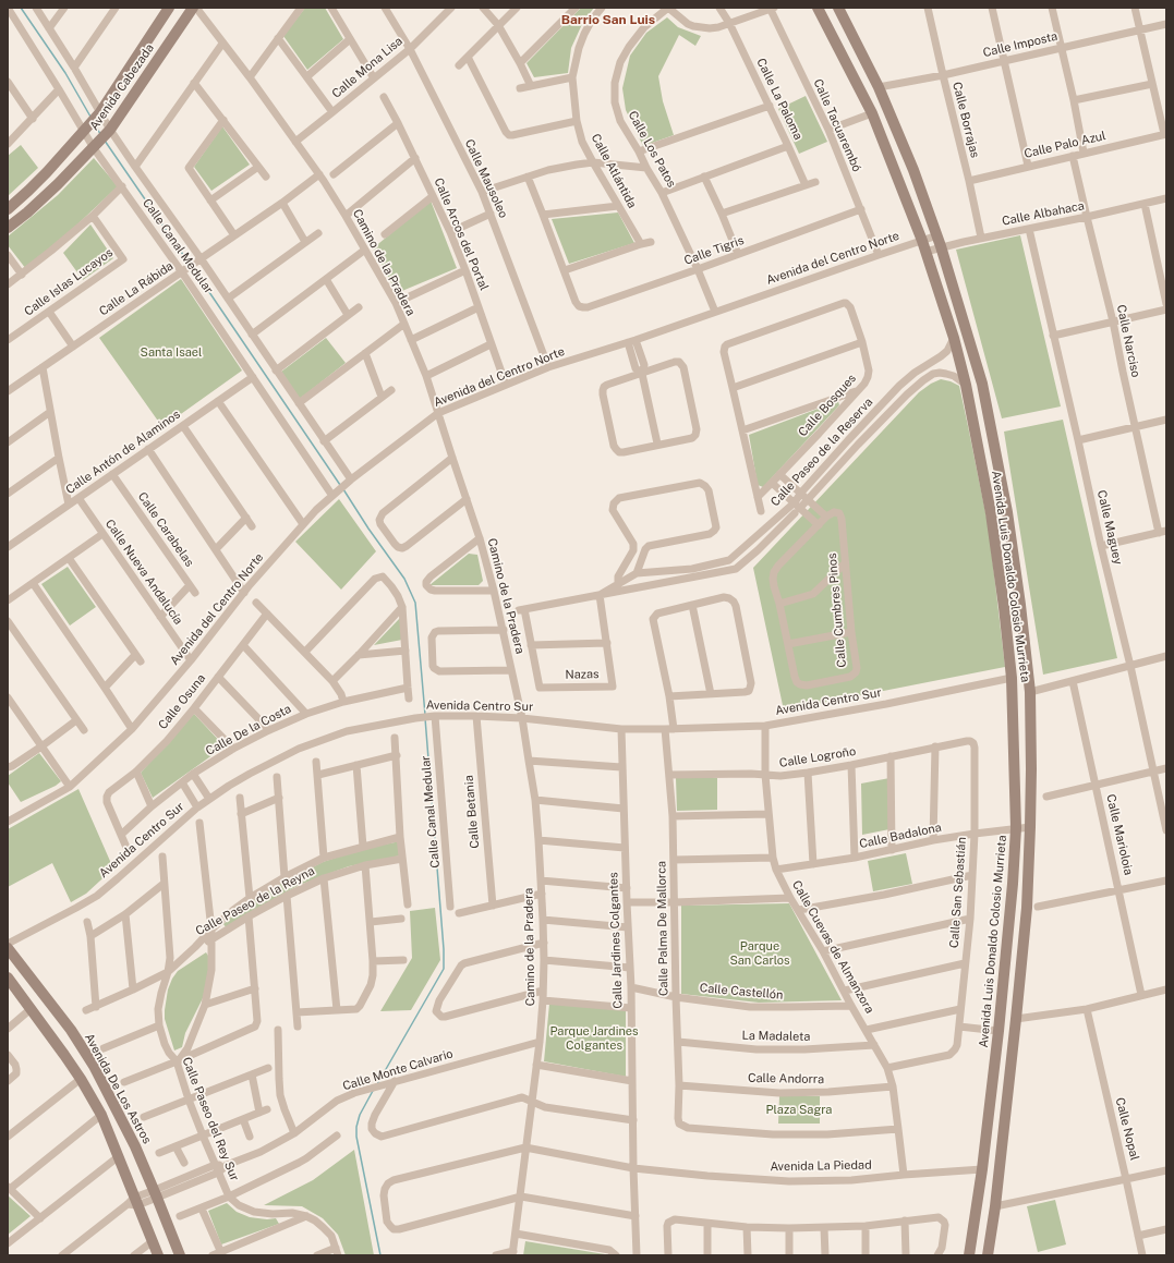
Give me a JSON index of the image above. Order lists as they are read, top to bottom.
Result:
{
  "streets": {
    "main road": ["Avenida Cabezada", "Avenida Luis Donaldo Colosio Murrieta", "Avenida De Los Astros"],
    "street": [
      "Calle Imposta",
      "Calle Mona Lisa",
      "Calle La Paloma",
      "Calle Borrajas",
      "Calle Tacuarembó",
      "Calle Palo Azul",
      "Calle Los Patos",
      "Calle Atlántida",
      "Calle Mausoleo",
      "Calle Albahaca",
      "Calle Arcos del Portal",
      "Calle Canal Medular",
      "Calle Tigris",
      "Avenida del Centro Norte",
      "Camino de la Pradera",
      "Calle Islas Lucayos",
      "Calle La Rábida",
      "Calle Narciso",
      "Calle Bosques",
      "Calle Antón de Alaminos",
      "Calle Paseo de la Reserva",
      "Calle Maguey",
      "Calle Carabelas",
      "Calle Nueva Andalucía",
      "Calle Cumbres Pinos",
      "Nazas",
      "Calle Osuna",
      "Avenida Centro Sur",
      "Calle De la Costa",
      "Calle Logroño",
      "Calle Betania",
      "Calle Marioloia",
      "Calle Badalona",
      "Calle San Sebastián",
      "Calle Paseo de la Reyna",
      "Calle Palma De Mallorca",
      "Calle Jardines Colgantes",
      "Calle Cuevas de Almanzora",
      "Calle Castellón",
      "La Madaleta",
      "Calle Monte Calvario",
      "Calle Andorra",
      "Calle Paseo del Rey Sur",
      "Calle Nopal",
      "Avenida La Piedad"
    ]
  },
  "crossings": [
    ["Calle Imposta", "Calle Borrajas"],
    ["Calle Imposta", "Avenida Luis Donaldo Colosio Murrieta"],
    ["Calle Mona Lisa", "Calle Mausoleo"],
    ["Calle Mona Lisa", "Camino de la Pradera"],
    ["Avenida Cabezada", "Calle Canal Medular"],
    ["Avenida Cabezada", "Camino de la Pradera"],
    ["Calle Borrajas", "Calle Palo Azul"],
    ["Calle Borrajas", "Calle Albahaca"],
    ["Calle Tacuarembó", "Calle Tigris"],
    ["Calle Tacuarembó", "Avenida del Centro Norte"],
    ["Calle Palo Azul", "Calle Narciso"],
    ["Calle Los Patos", "Calle Tigris"],
    ["Calle Los Patos", "Avenida del Centro Norte"],
    ["Calle Mausoleo", "Avenida del Centro Norte"],
    ["Calle Albahaca", "Avenida del Centro Norte"],
    ["Calle Albahaca", "Calle Narciso"],
    ["Calle Albahaca", "Calle Maguey"],
    ["Calle Albahaca", "Avenida Luis Donaldo Colosio Murrieta"],
    ["Calle Arcos del Portal", "Avenida del Centro Norte"],
    ["Calle Canal Medular", "Avenida del Centro Norte"],
    ["Calle Canal Medular", "Calle La Rábida"],
    ["Calle Canal Medular", "Calle Antón de Alaminos"],
    ["Calle Canal Medular", "Avenida Centro Sur"],
    ["Avenida del Centro Norte", "Camino de la Pradera"],
    ["Avenida del Centro Norte", "Calle Nueva Andalucía"],
    ["Avenida del Centro Norte", "Avenida Luis Donaldo Colosio Murrieta"],
    ["Camino de la Pradera", "Calle La Rábida"],
    ["Camino de la Pradera", "Avenida Centro Sur"],
    ["Camino de la Pradera", "Calle Monte Calvario"],
    ["Camino de la Pradera", "Avenida La Piedad"],
    ["Calle Antón de Alaminos", "Calle Carabelas"],
    ["Calle Antón de Alaminos", "Calle Nueva Andalucía"],
    ["Calle Paseo de la Reserva", "Avenida Luis Donaldo Colosio Murrieta"],
    ["Calle Paseo de la Reserva", "Nazas"],
    ["Calle Carabelas", "Calle Nueva Andalucía"],
    ["Avenida Luis Donaldo Colosio Murrieta", "Avenida Centro Sur"],
    ["Avenida Luis Donaldo Colosio Murrieta", "Calle Badalona"],
    ["Avenida Luis Donaldo Colosio Murrieta", "Avenida La Piedad"],
    ["Calle Osuna", "Calle De la Costa"],
    ["Avenida Centro Sur", "Calle Betania"],
    ["Avenida Centro Sur", "Calle Palma De Mallorca"],
    ["Avenida Centro Sur", "Calle Jardines Colgantes"],
    ["Avenida Centro Sur", "Calle Cuevas de Almanzora"],
    ["Calle Logroño", "Calle San Sebastián"],
    ["Calle Logroño", "Calle Palma De Mallorca"],
    ["Calle Logroño", "Calle Cuevas de Almanzora"],
    ["Calle Badalona", "Calle San Sebastián"],
    ["Calle Badalona", "Calle Cuevas de Almanzora"],
    ["Calle San Sebastián", "Calle Cuevas de Almanzora"],
    ["Calle Paseo de la Reyna", "Calle Paseo del Rey Sur"],
    ["Calle Palma De Mallorca", "Calle Cuevas de Almanzora"],
    ["Calle Palma De Mallorca", "Calle Castellón"],
    ["Calle Palma De Mallorca", "La Madaleta"],
    ["Calle Palma De Mallorca", "Calle Andorra"],
    ["Calle Jardines Colgantes", "Calle Castellón"],
    ["Calle Jardines Colgantes", "Avenida La Piedad"],
    ["Calle Cuevas de Almanzora", "Calle Castellón"],
    ["Calle Cuevas de Almanzora", "La Madaleta"],
    ["Calle Cuevas de Almanzora", "Calle Andorra"],
    ["Calle Cuevas de Almanzora", "Avenida La Piedad"],
    ["Calle Monte Calvario", "Avenida De Los Astros"],
    ["Calle Monte Calvario", "Calle Paseo del Rey Sur"]
  ],
  "districts": ["Barrio San Luis"],
  "parks": [
    "Santa Isael",
    "Parque San Carlos",
    "Parque Jardines Colgantes",
    "Plaza Sagra"
  ]
}
